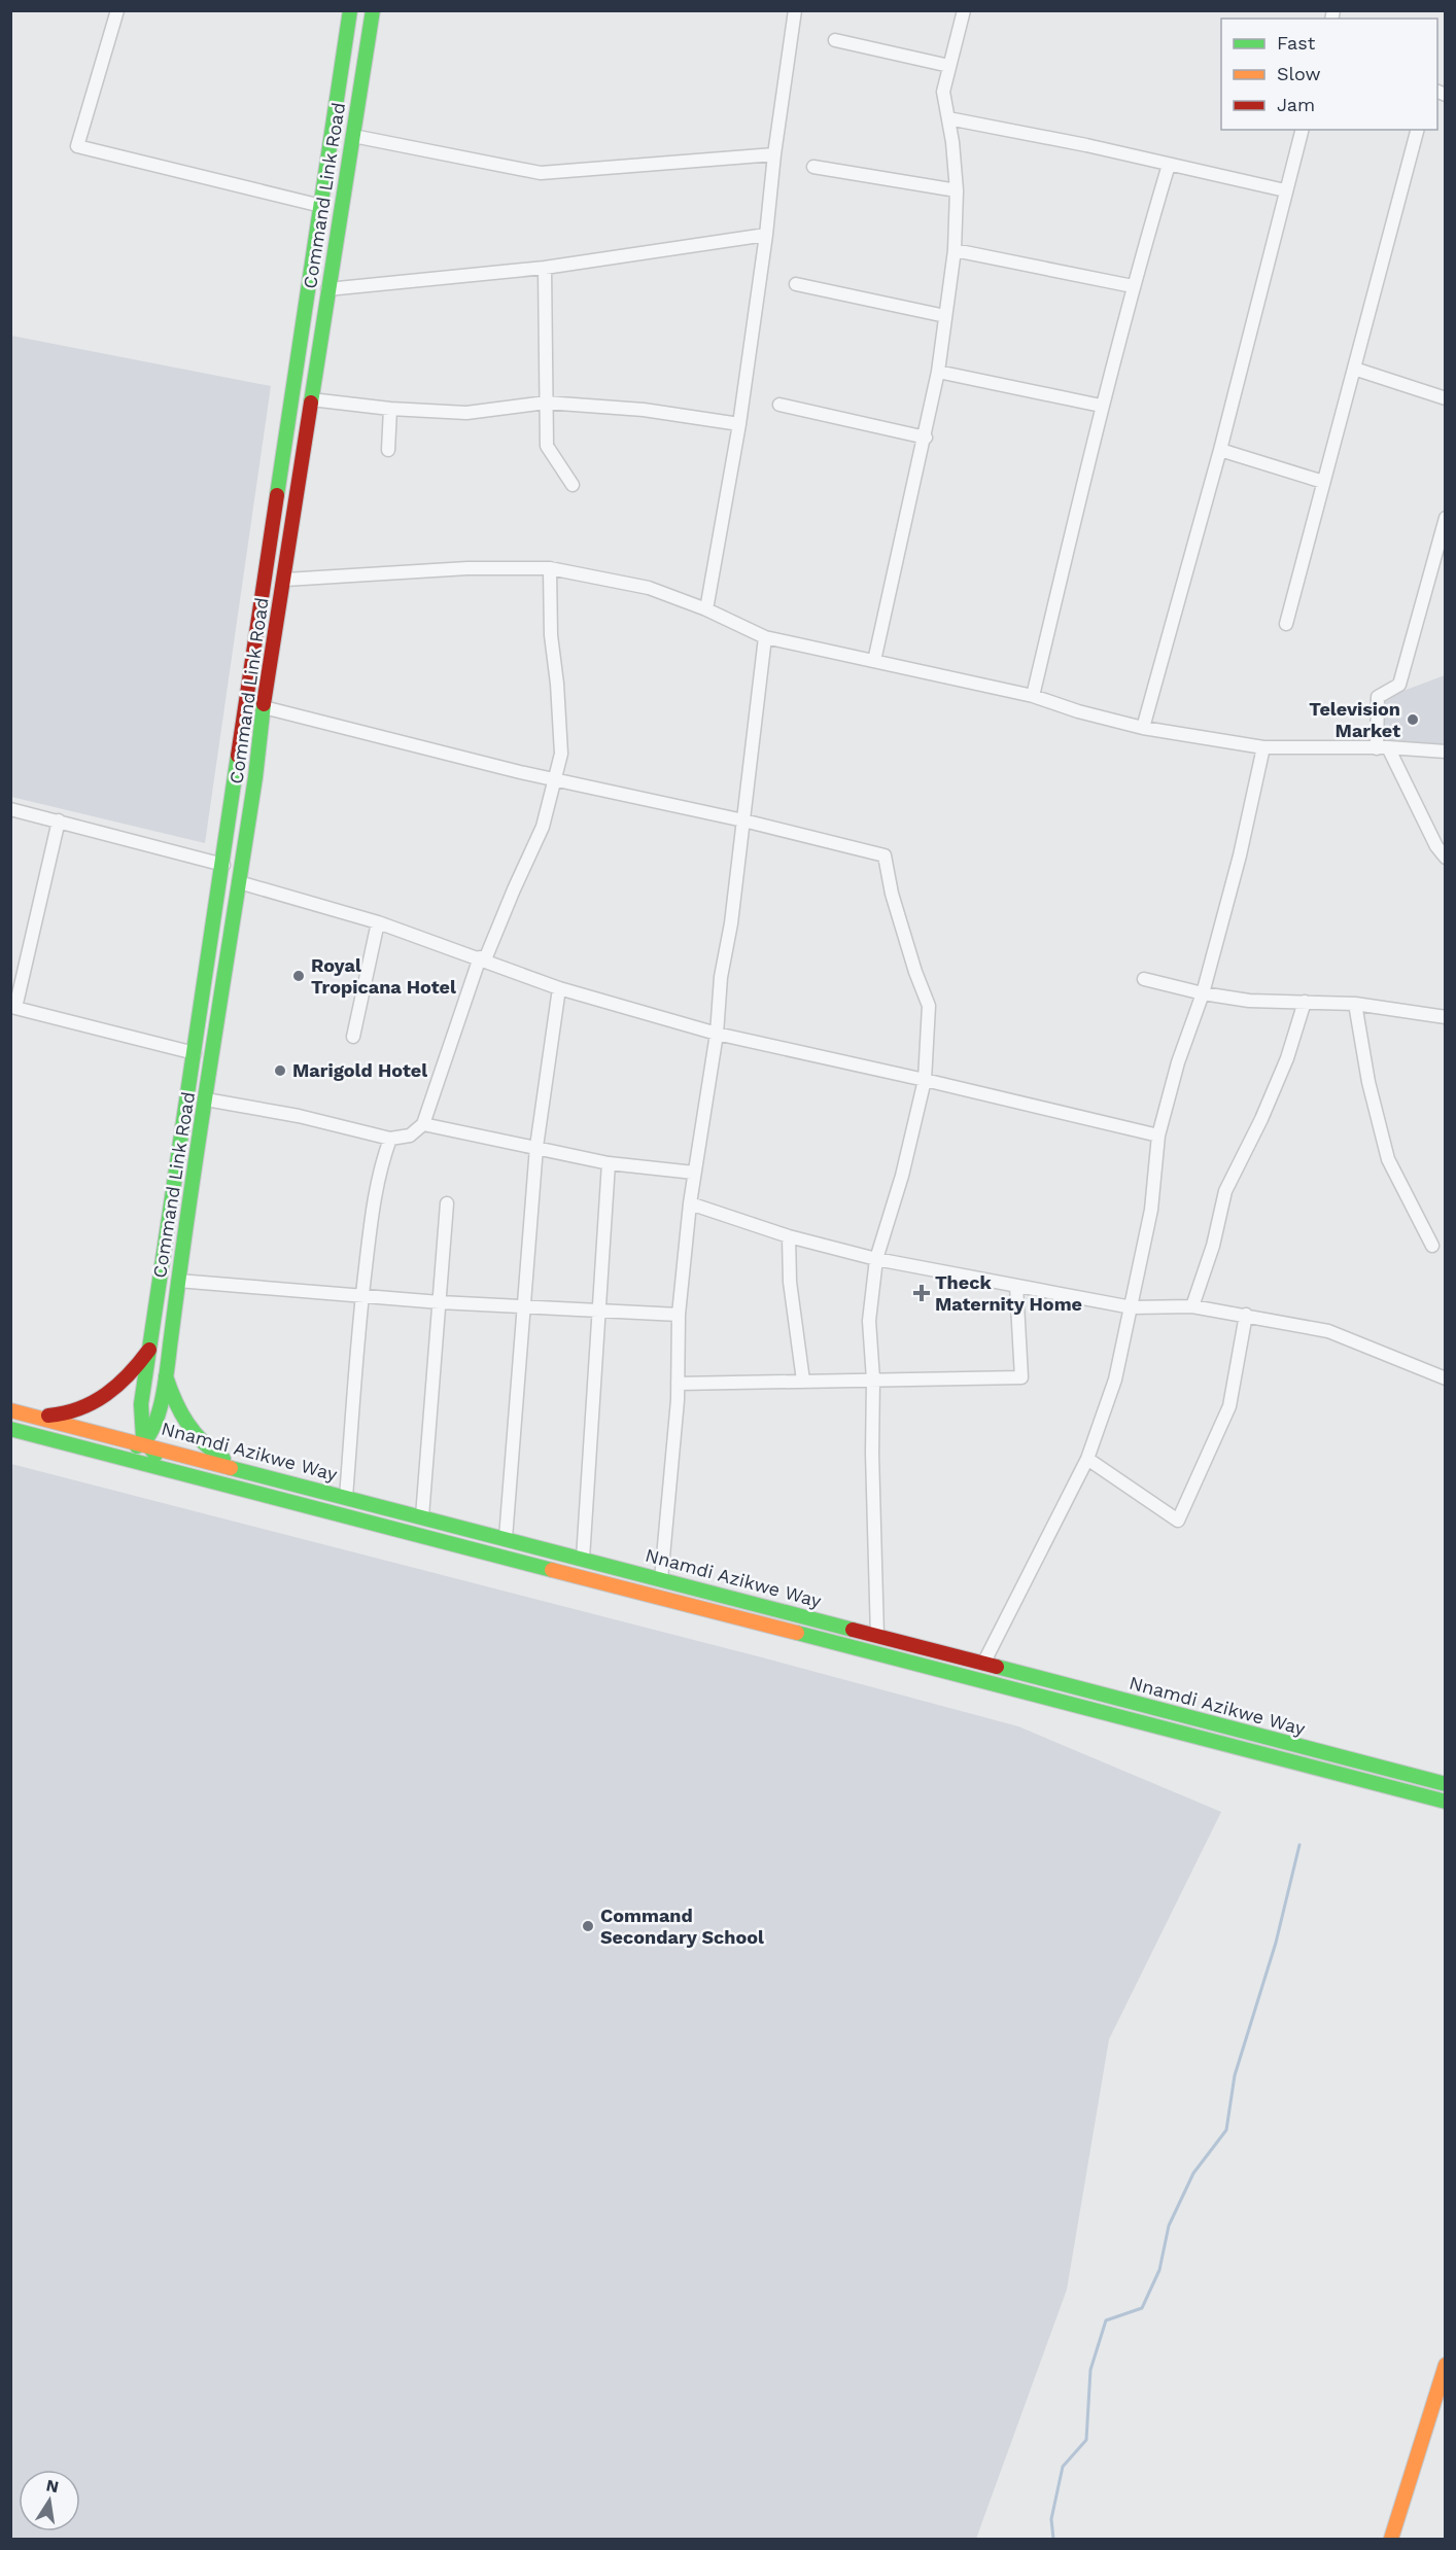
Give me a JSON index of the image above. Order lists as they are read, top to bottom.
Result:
{
  "streets": {
    "main road": ["Command Link Road", "Nnamdi Azikwe Way"]
  },
  "crossings": [
    ["Command Link Road", "Nnamdi Azikwe Way"]
  ],
  "places": {
    "other": [
      "Television Market",
      "Royal Tropicana Hotel",
      "Marigold Hotel",
      "Command Secondary School"
    ],
    "health": ["Theck Maternity Home"]
  },
  "legend": ["Fast", "Slow", "Jam"],
  "north": "top"
}
